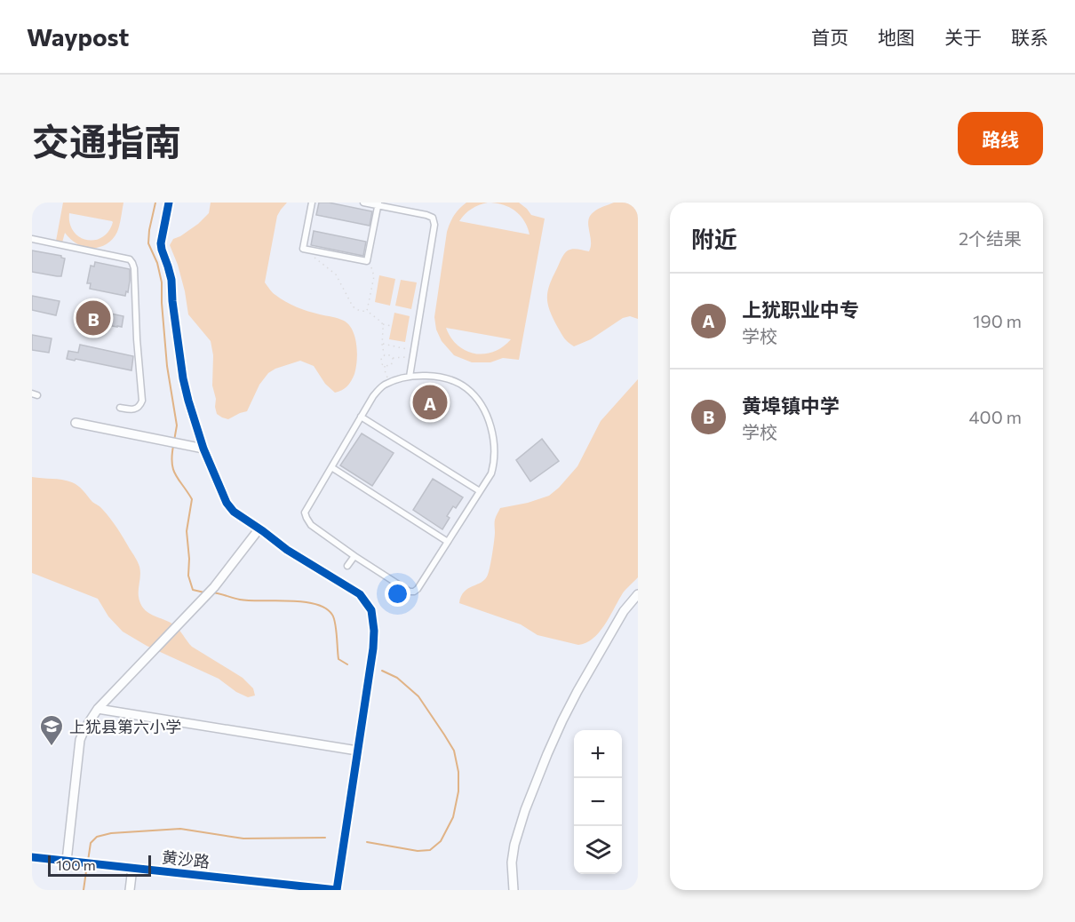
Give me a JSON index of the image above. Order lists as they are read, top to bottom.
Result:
{
  "streets": {
    "street": ["黄沙路"]
  },
  "places": {
    "school or university": ["上犹县第六小学"]
  },
  "scale_bar": "100 m",
  "page": {
    "header": "Waypost",
    "nav": [
      "首页",
      "地图",
      "关于",
      "联系"
    ],
    "title": "交通指南",
    "buttons": "路线",
    "heading": ["附近", "2个结果"],
    "list": [
      {
        "mark": "A",
        "name": "上犹职业中专",
        "note": "学校",
        "value": "190 m"
      },
      {
        "mark": "B",
        "name": "黄埠镇中学",
        "note": "学校",
        "value": "400 m"
      }
    ],
    "pins": ["B", "A"],
    "map_buttons": ["+", "−"],
    "scale": "100 m"
  }
}
